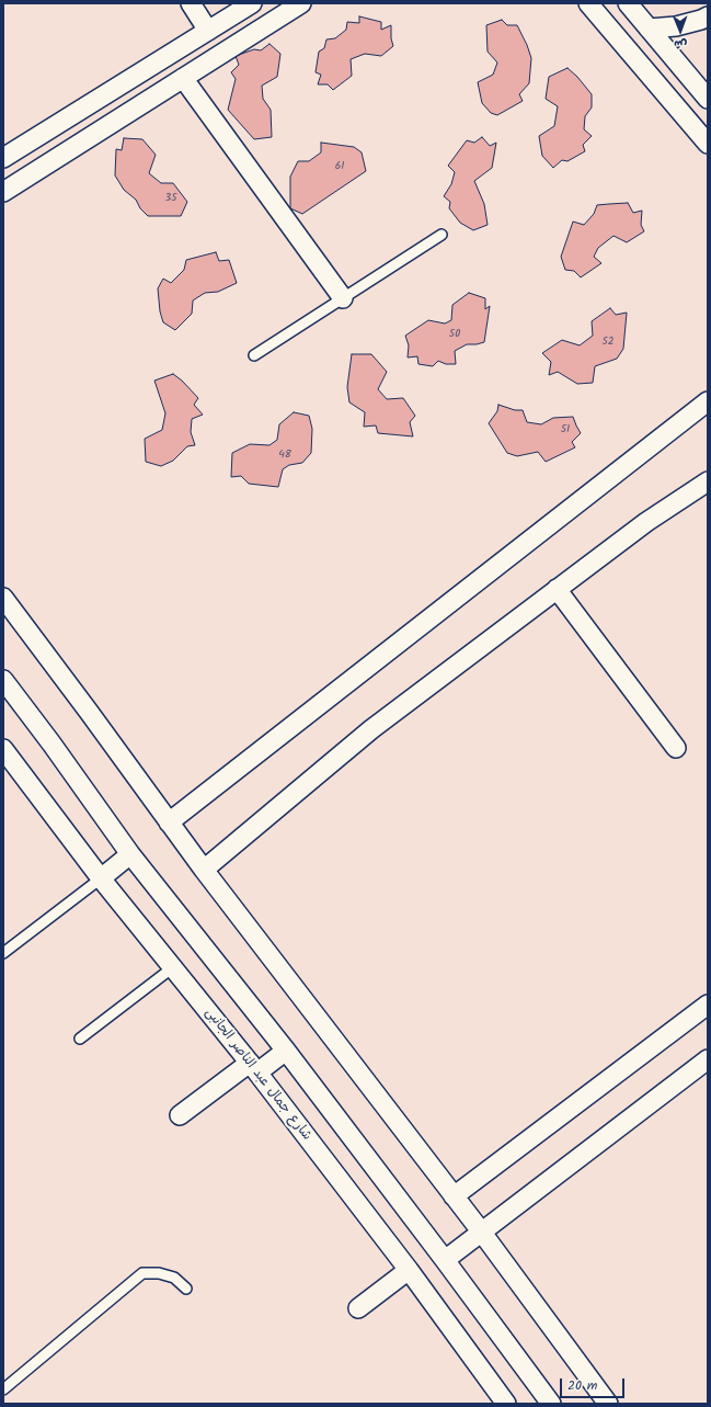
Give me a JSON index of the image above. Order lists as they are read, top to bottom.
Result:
{
  "streets": {
    "street": ["شارع جمال عبد الناصر الجانبى"]
  },
  "house_numbers": [
    "61",
    "35",
    "50",
    "52",
    "51",
    "48"
  ],
  "scale_bar": "20 m",
  "north": "bottom"
}
